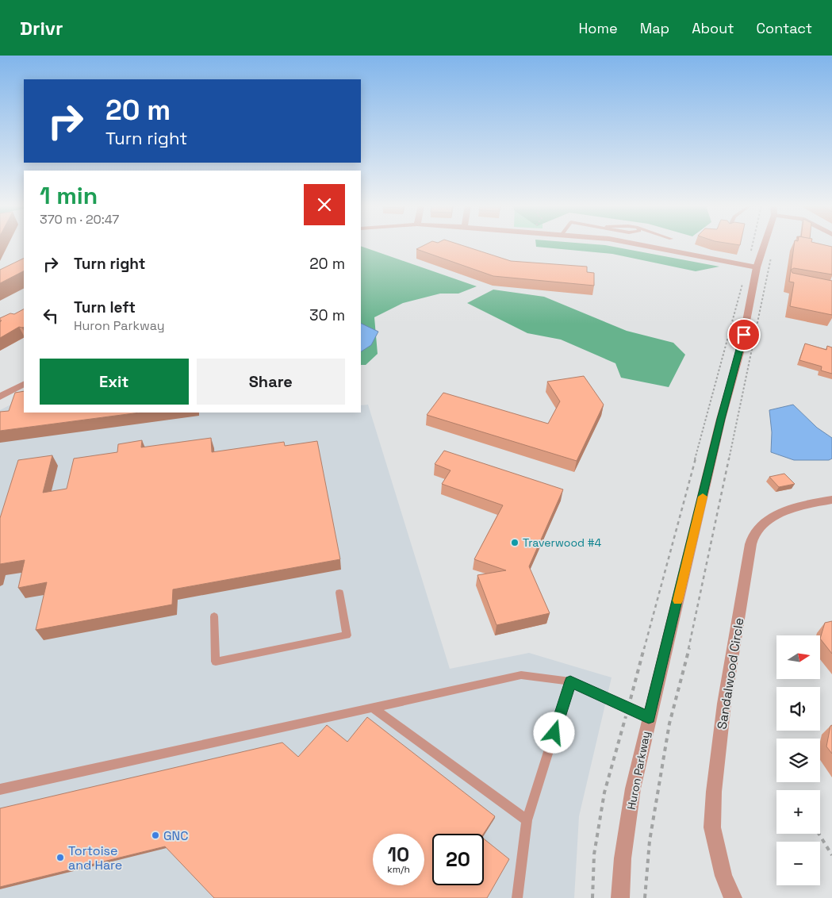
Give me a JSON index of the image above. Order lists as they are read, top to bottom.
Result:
{
  "streets": {
    "street": ["Sandalwood Circle", "Huron Parkway"]
  },
  "places": ["Traverwood #4", "GNC", "Tortoise and Hare"],
  "north": "right",
  "page": {
    "header": "Drivr",
    "nav": [
      "Home",
      "Map",
      "About",
      "Contact"
    ],
    "turn": ["20 m", "Turn right"],
    "heading": ["1 min", "370 m · 20:47"],
    "list": [
      {
        "name": "Turn right",
        "value": "20 m"
      },
      {
        "name": "Turn left",
        "note": "Huron Parkway",
        "value": "30 m"
      }
    ],
    "buttons": ["Exit", "Share"],
    "map_buttons": ["+", "−"],
    "speed": "10 km/h",
    "limit": "20"
  }
}
